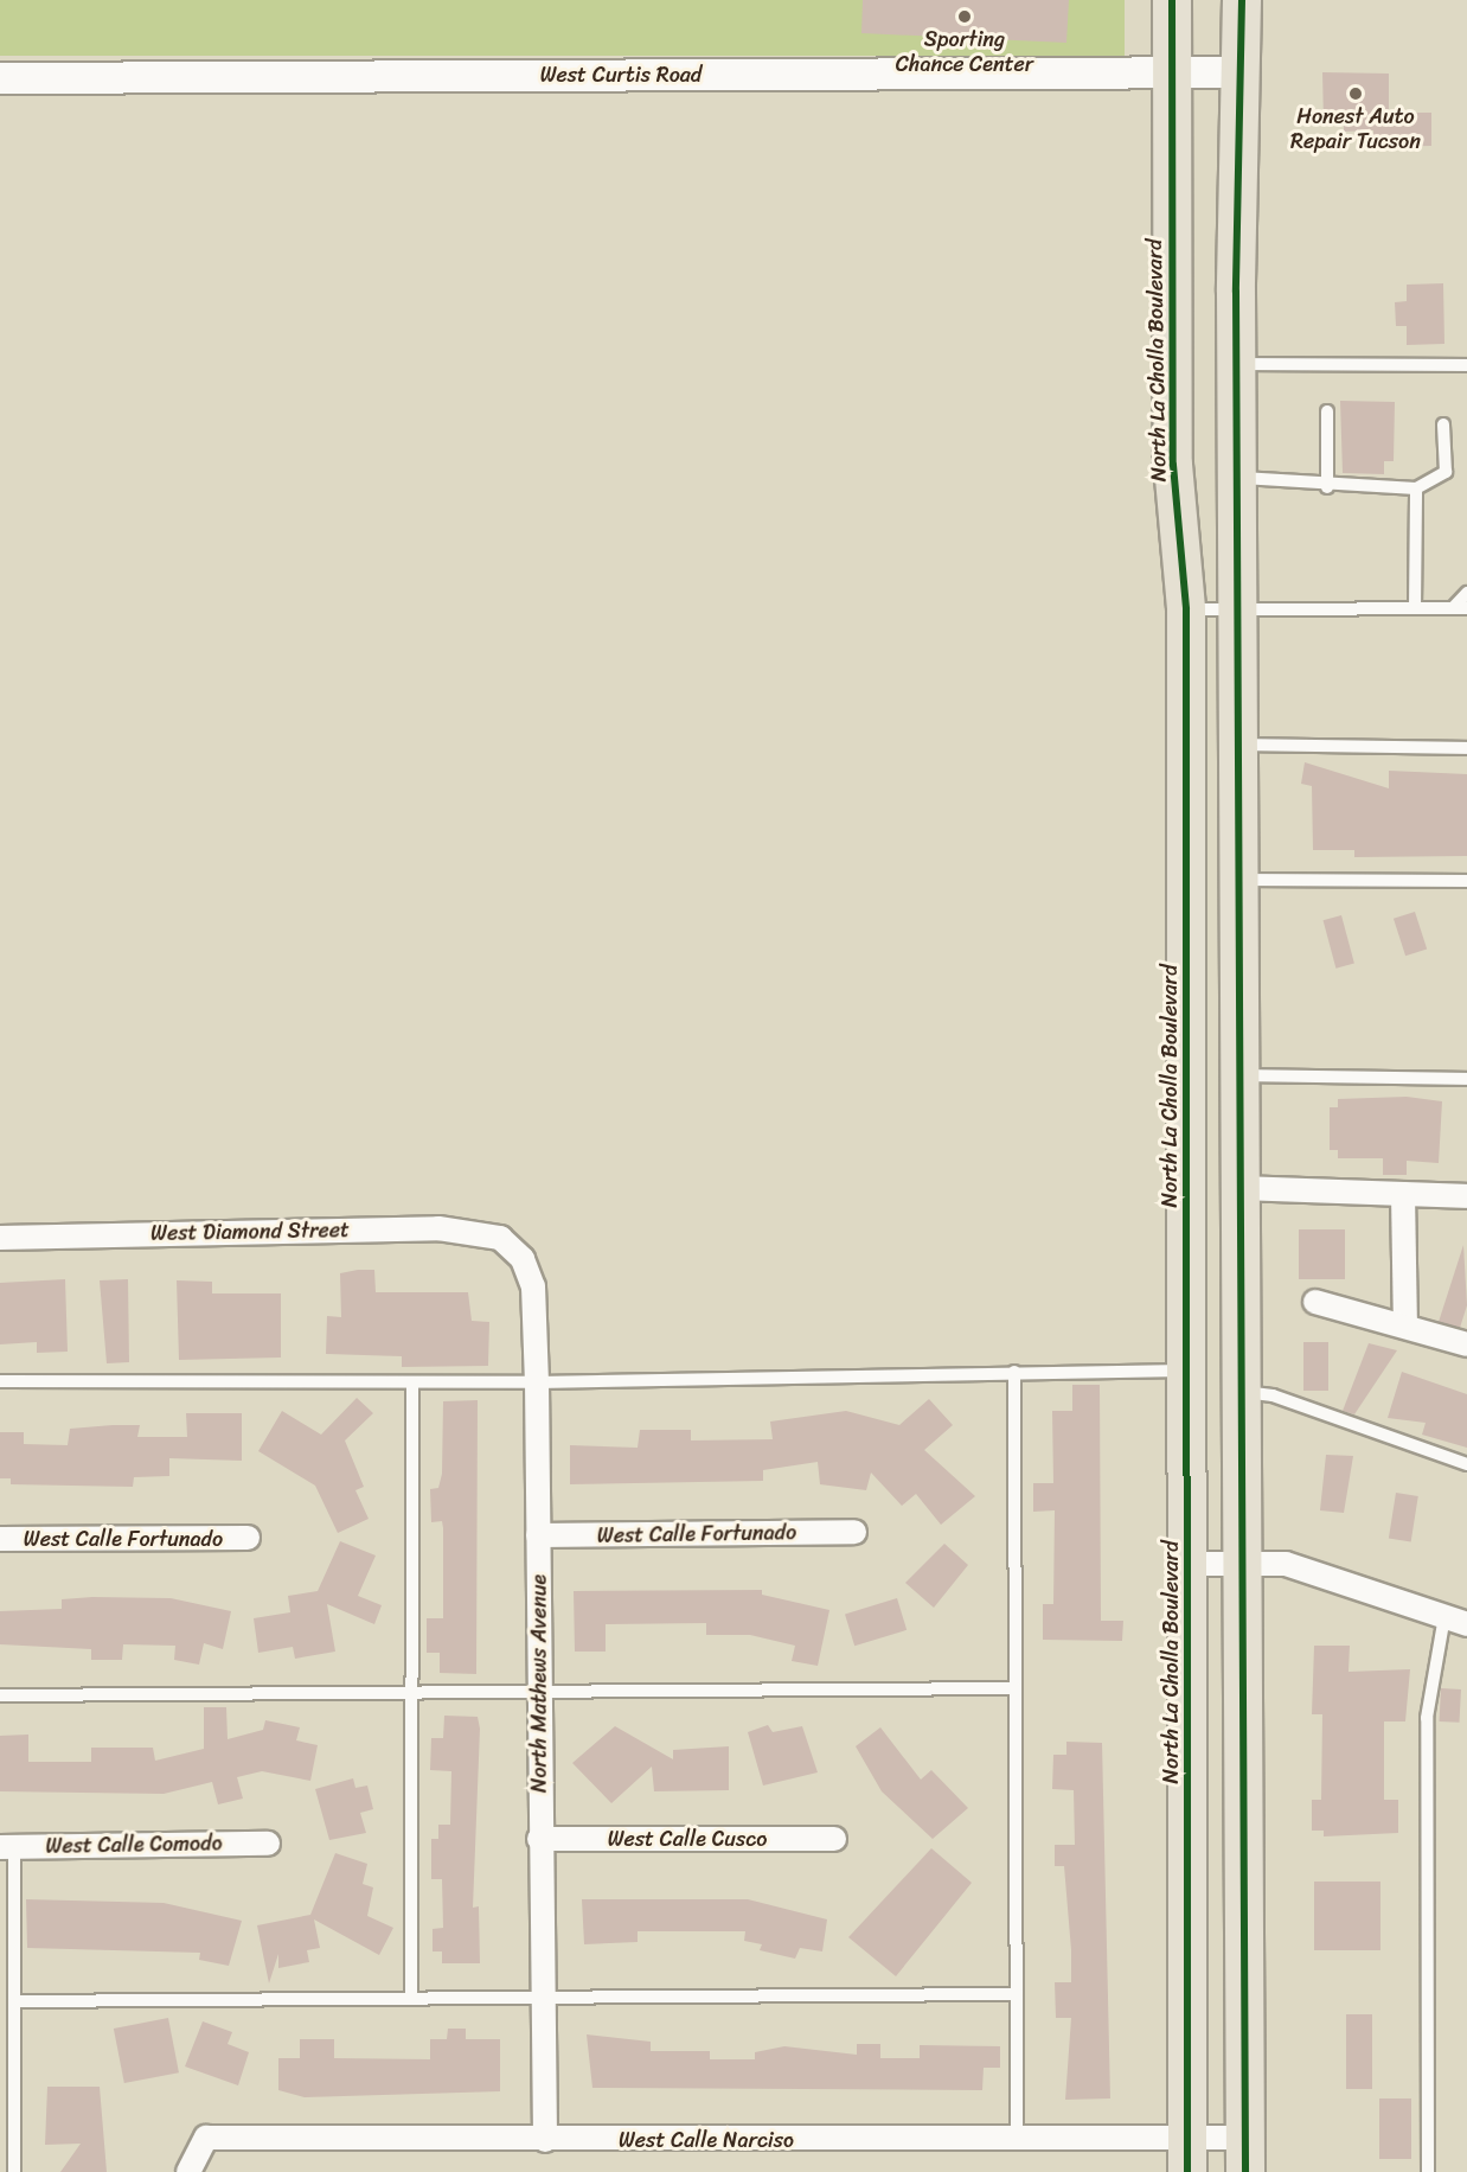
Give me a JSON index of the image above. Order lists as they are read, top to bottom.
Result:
{
  "streets": {
    "main road": ["North La Cholla Boulevard"],
    "street": [
      "West Curtis Road",
      "West Diamond Street",
      "West Calle Fortunado",
      "North Mathews Avenue",
      "West Calle Cusco",
      "West Calle Comodo",
      "West Calle Narciso"
    ]
  },
  "crossings": [
    ["West Curtis Road", "North La Cholla Boulevard"],
    ["North La Cholla Boulevard", "West Calle Narciso"],
    ["West Diamond Street", "North Mathews Avenue"],
    ["West Calle Fortunado", "North Mathews Avenue"],
    ["North Mathews Avenue", "West Calle Cusco"],
    ["North Mathews Avenue", "West Calle Narciso"]
  ],
  "places": ["Sporting Chance Center", "Honest Auto Repair Tucson"]
}
